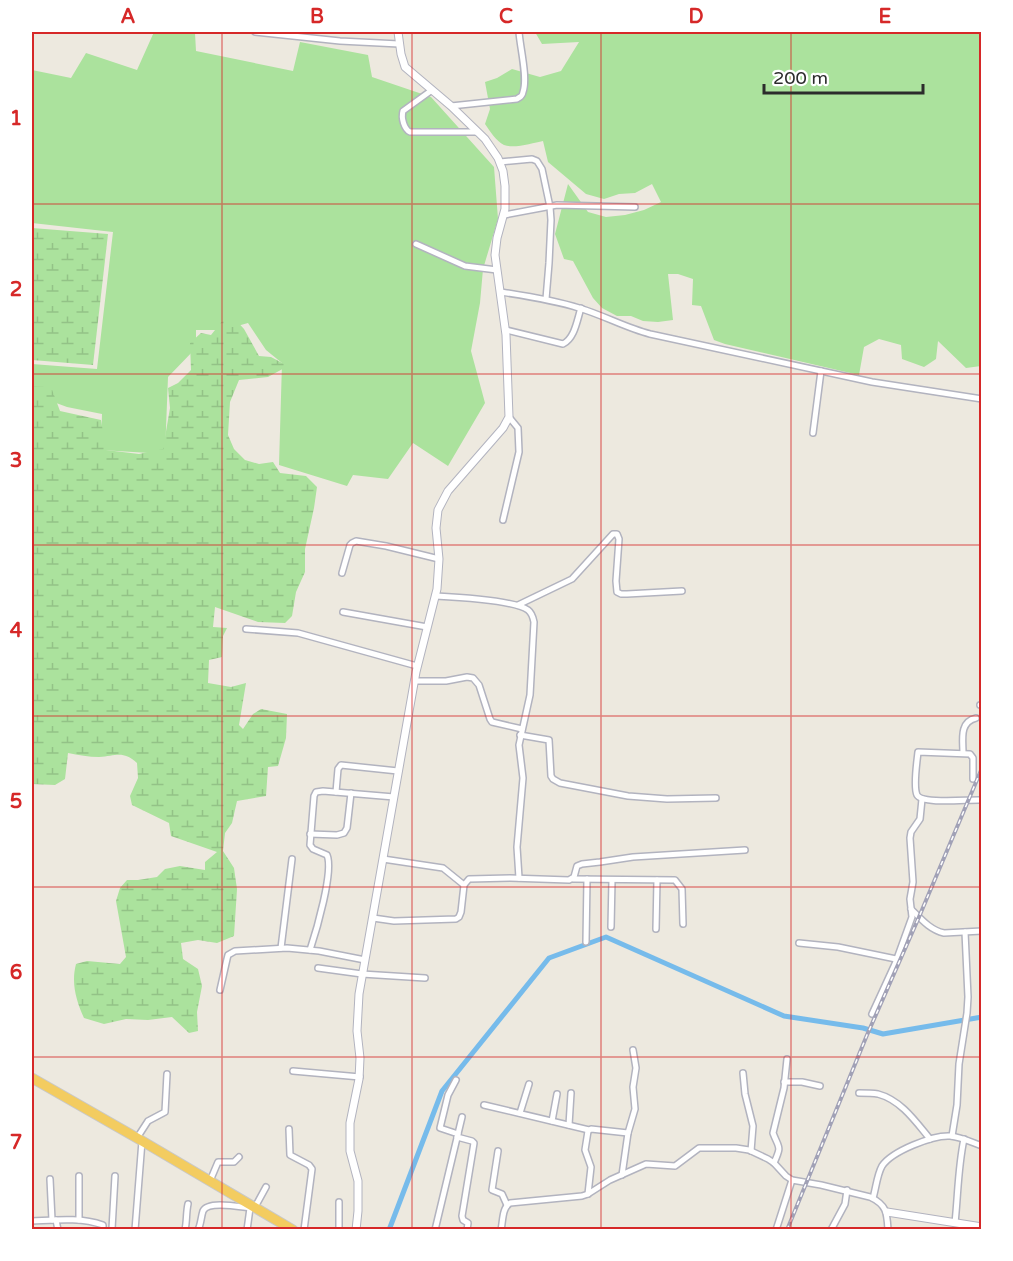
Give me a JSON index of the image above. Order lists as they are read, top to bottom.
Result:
{
  "scale_bar": "200 m",
  "grid": {
    "columns": [
      "A",
      "B",
      "C",
      "D",
      "E"
    ],
    "rows": [
      "1",
      "2",
      "3",
      "4",
      "5",
      "6",
      "7"
    ]
  }
}
